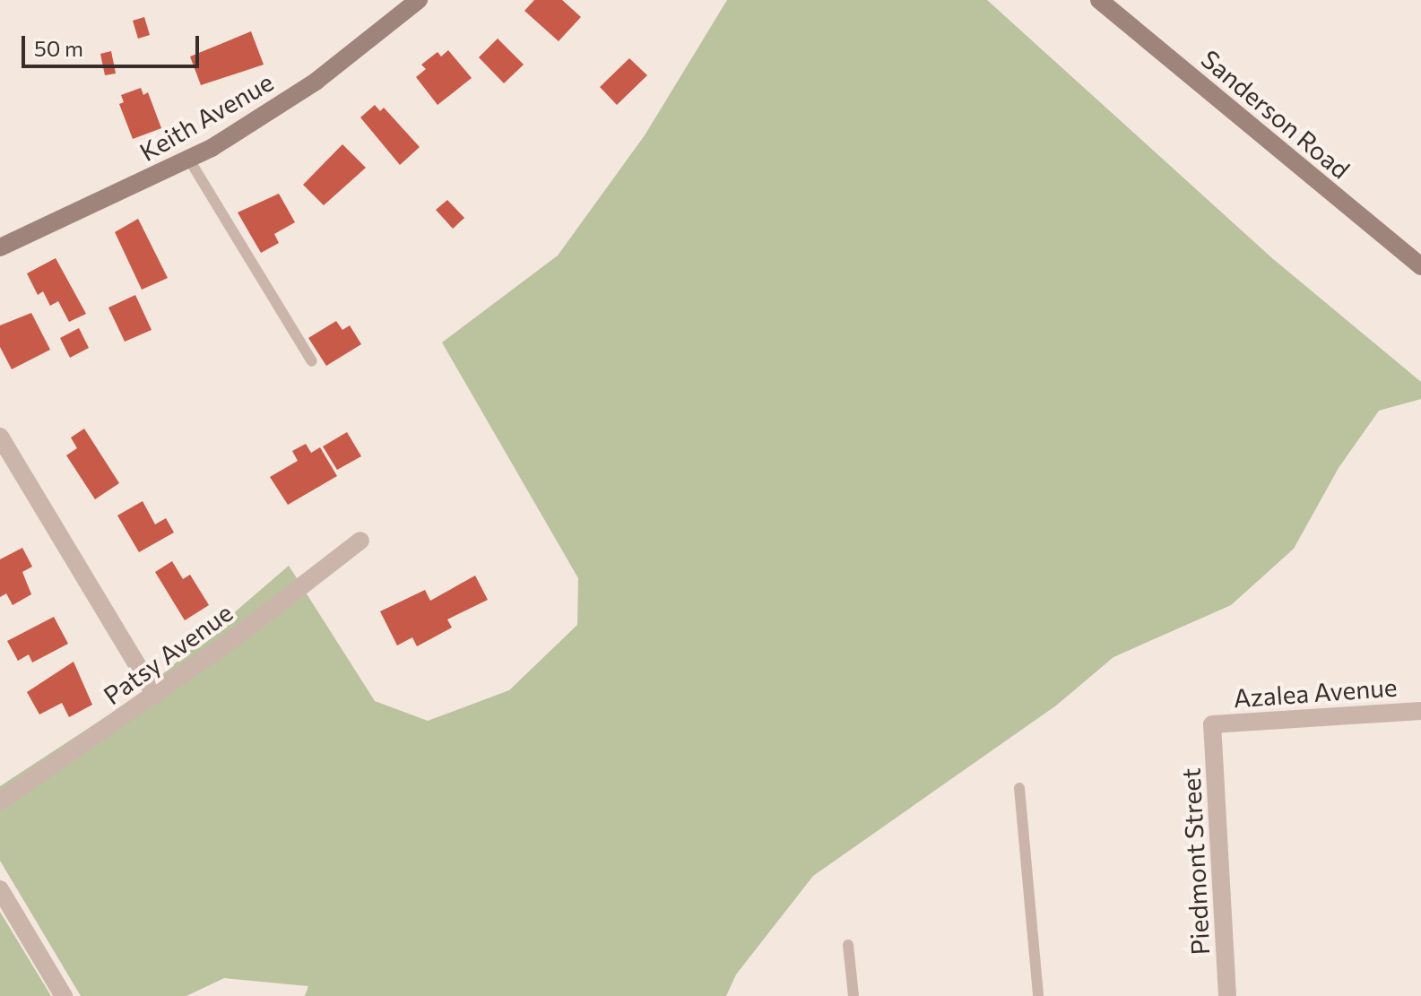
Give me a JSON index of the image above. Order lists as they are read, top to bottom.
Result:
{
  "streets": {
    "street": [
      "Sanderson Road",
      "Keith Avenue",
      "Patsy Avenue",
      "Azalea Avenue",
      "Piedmont Street"
    ]
  },
  "crossings": [
    ["Azalea Avenue", "Piedmont Street"]
  ],
  "scale_bar": "50 m"
}
